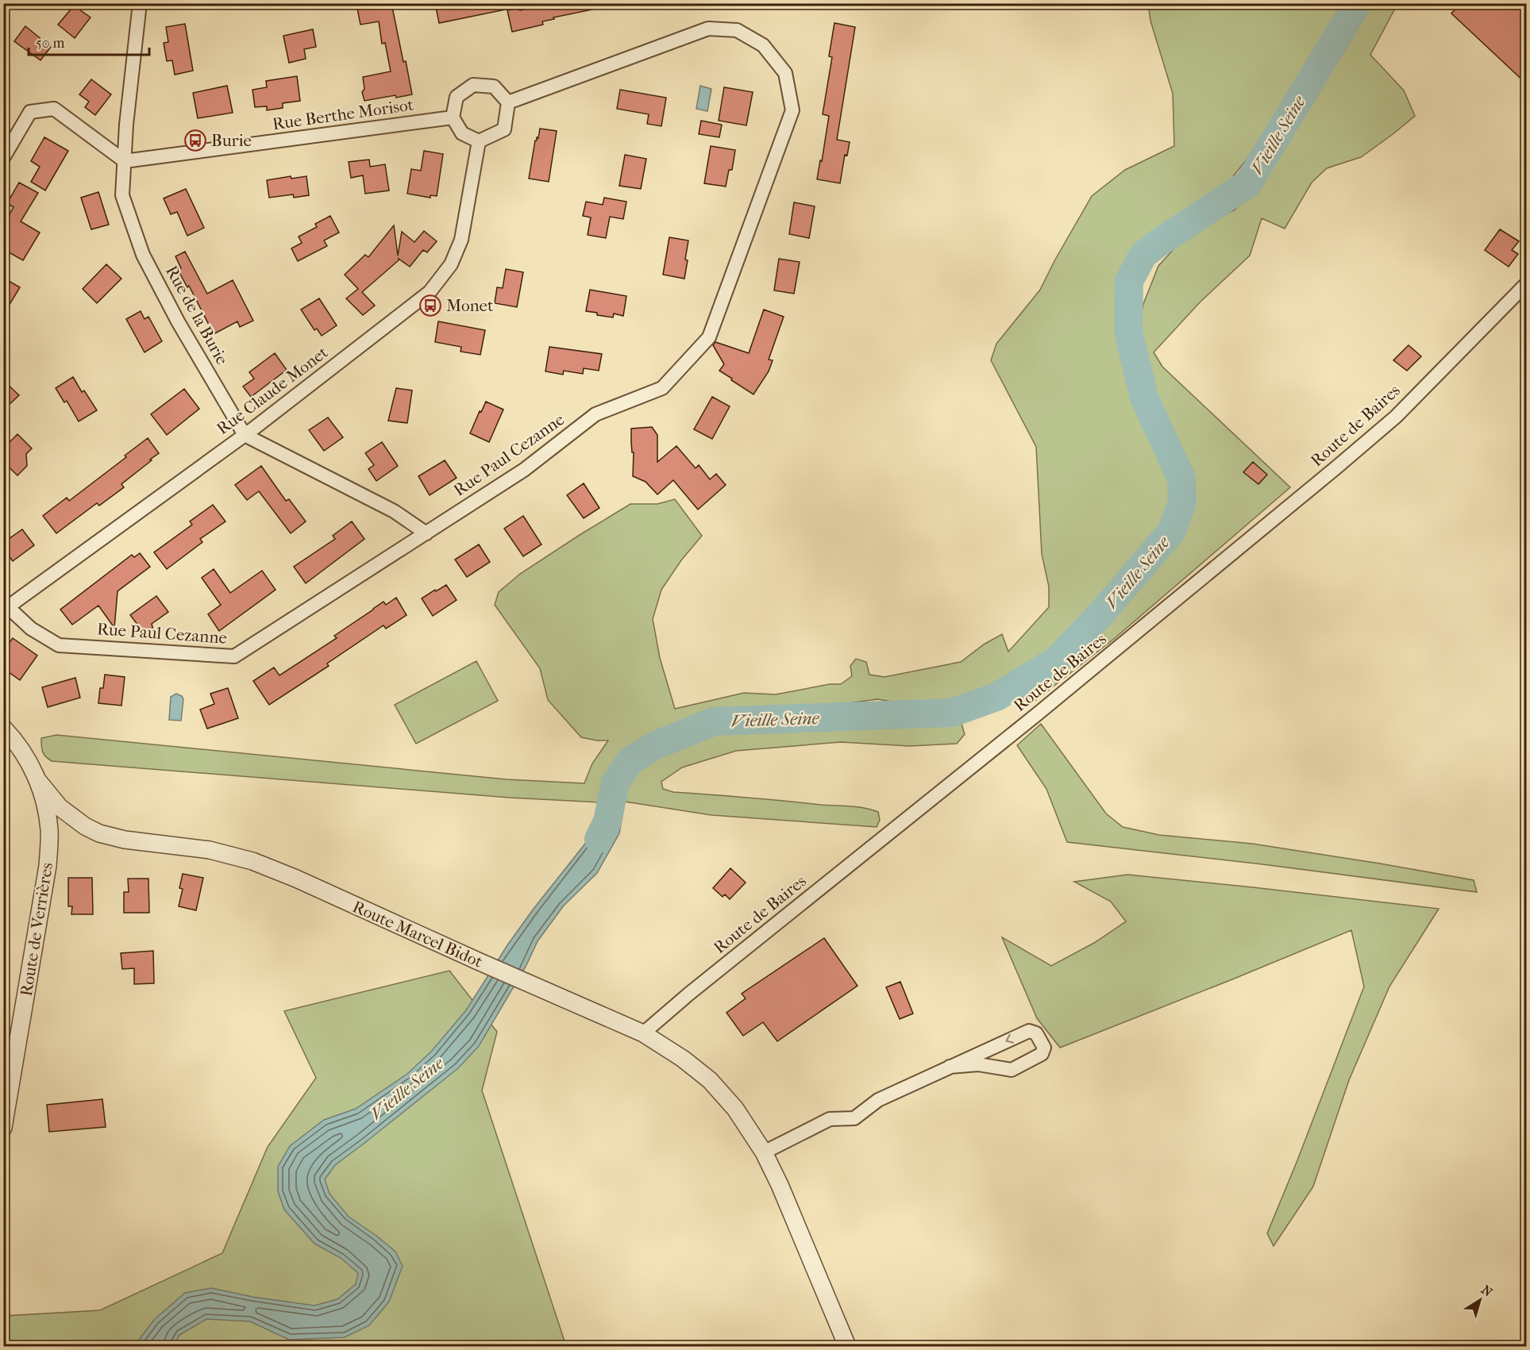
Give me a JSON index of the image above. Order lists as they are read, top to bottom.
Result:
{
  "streets": {
    "street": [
      "Rue Berthe Morisot",
      "Rue de la Burie",
      "Rue Claude Monet",
      "Route de Baires",
      "Rue Paul Cezanne",
      "Route de Verrières",
      "Route Marcel Bidot"
    ]
  },
  "crossings": [
    ["Rue Berthe Morisot", "Rue de la Burie"],
    ["Rue Berthe Morisot", "Rue Claude Monet"],
    ["Rue Berthe Morisot", "Rue Paul Cezanne"],
    ["Rue de la Burie", "Rue Claude Monet"],
    ["Rue Claude Monet", "Rue Paul Cezanne"],
    ["Route de Baires", "Route Marcel Bidot"],
    ["Route de Verrières", "Route Marcel Bidot"]
  ],
  "water": ["Vieille Seine"],
  "places": {
    "bus stop": ["Burie", "Monet"]
  },
  "scale_bar": "50 m",
  "north": "top right"
}
